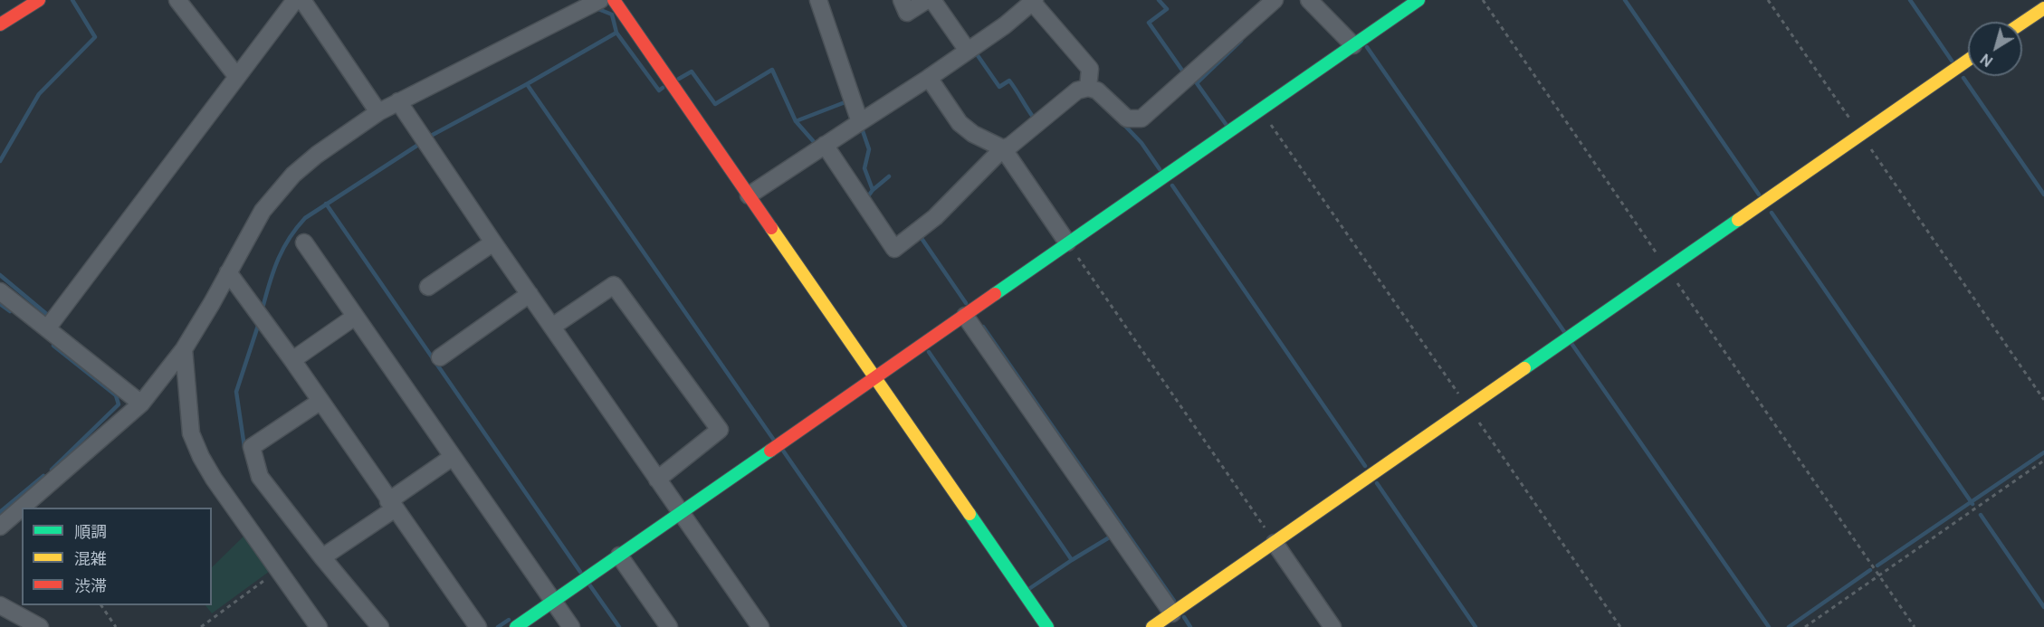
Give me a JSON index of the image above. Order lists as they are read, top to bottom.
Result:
{
  "legend": ["順調", "混雑", "渋滞"],
  "north": "bottom left"
}
